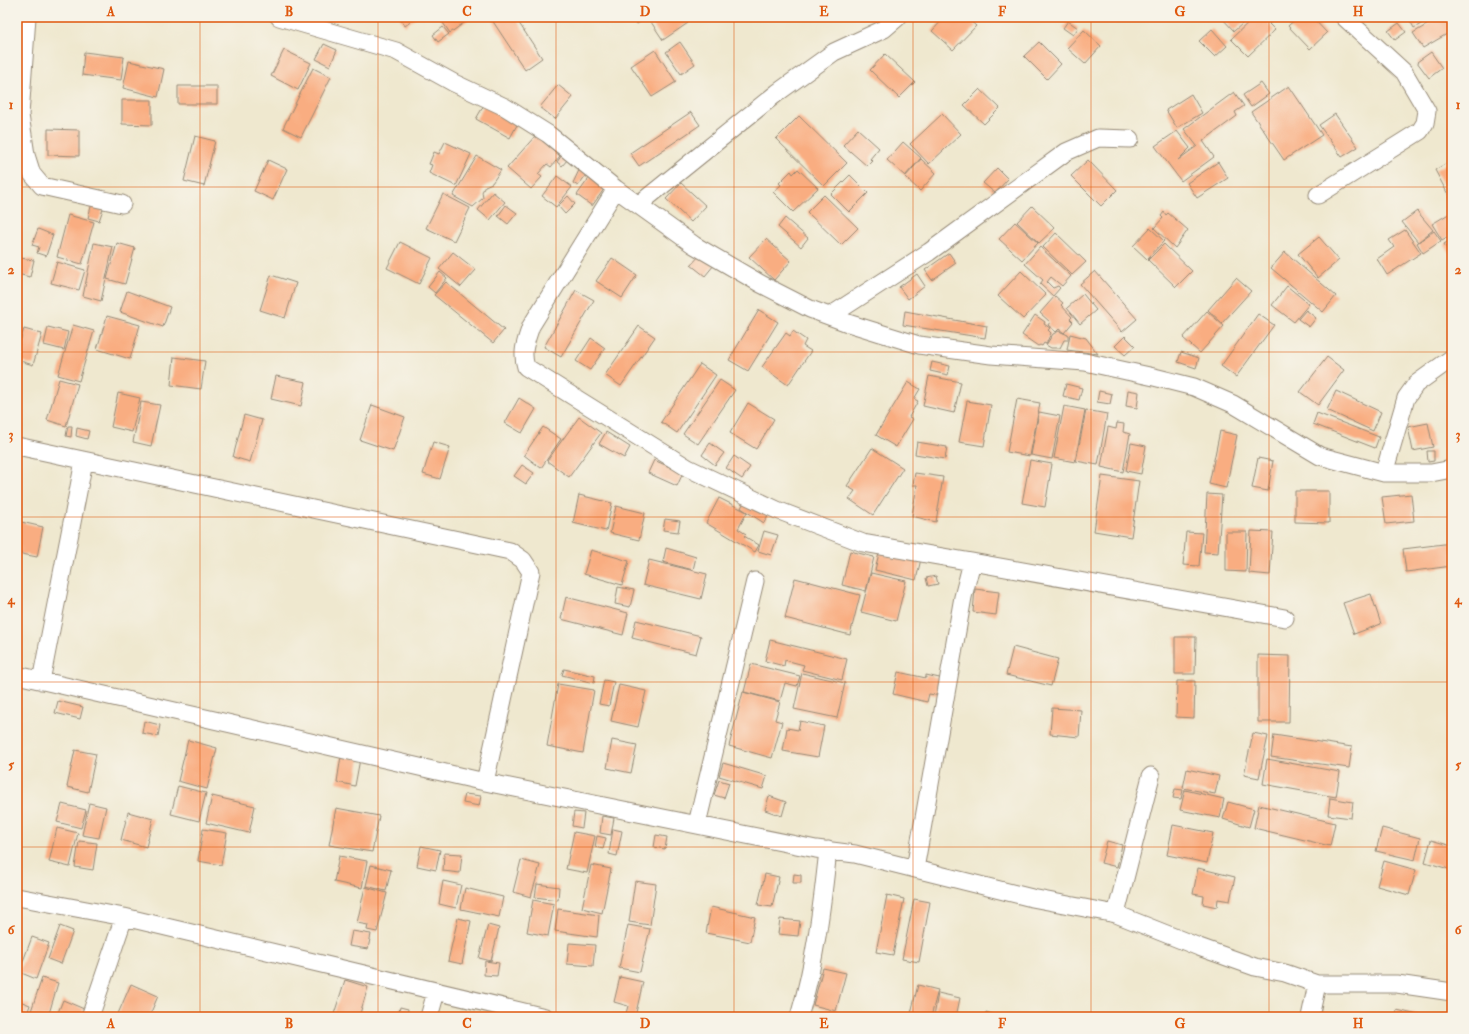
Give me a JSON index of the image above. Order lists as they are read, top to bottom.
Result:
{
  "grid": {
    "columns": [
      "A",
      "B",
      "C",
      "D",
      "E",
      "F",
      "G",
      "H"
    ],
    "rows": [
      "1",
      "2",
      "3",
      "4",
      "5",
      "6"
    ]
  }
}
